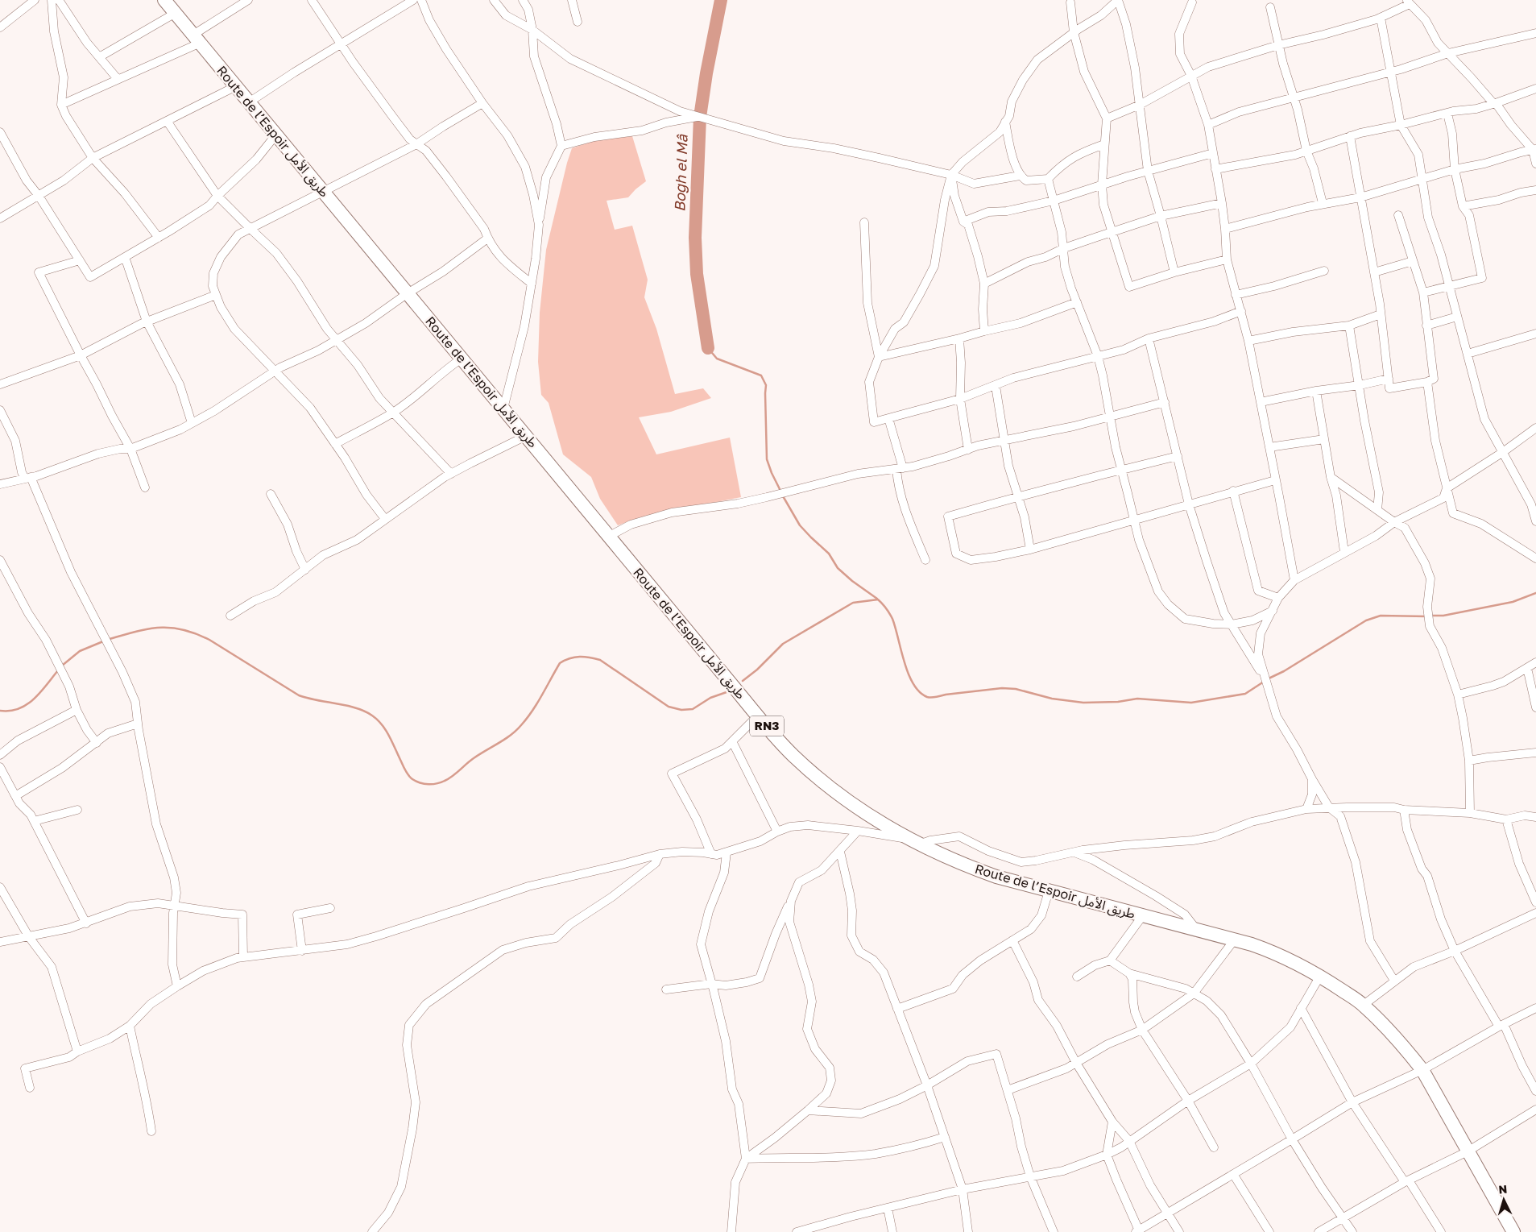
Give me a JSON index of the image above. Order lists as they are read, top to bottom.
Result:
{
  "streets": {
    "highway": ["Route de l’Espoir طريق الأمل", "RN3"]
  },
  "water": ["Bogh el Mâ"],
  "north": "top"
}
